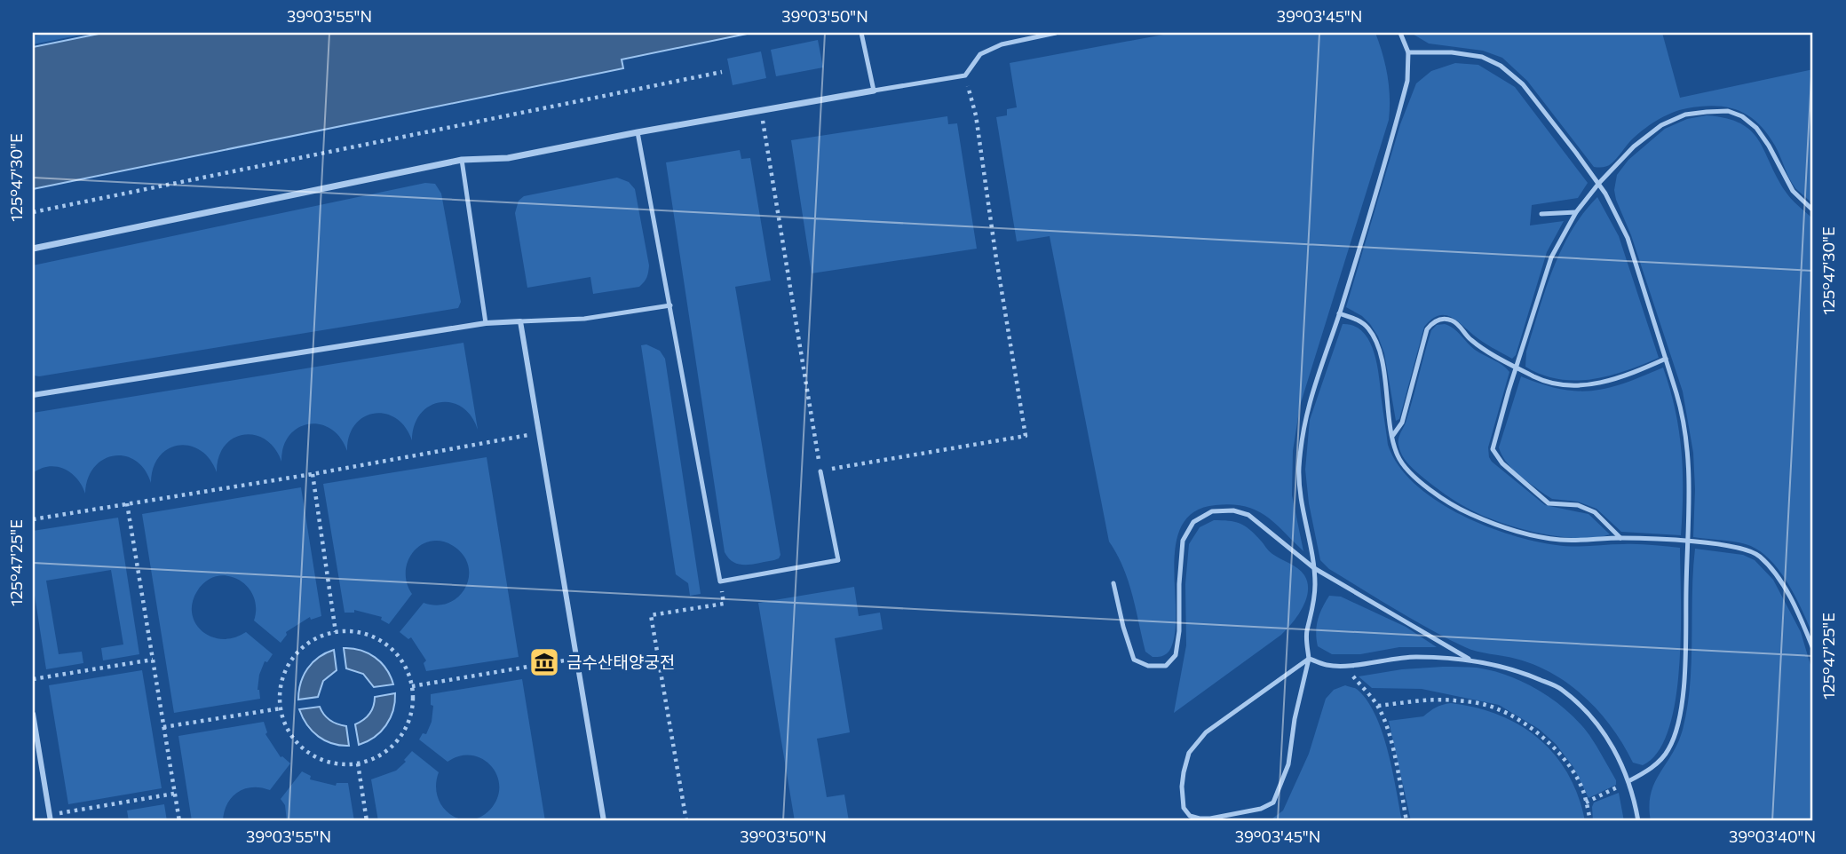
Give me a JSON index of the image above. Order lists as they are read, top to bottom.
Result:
{
  "places": {
    "museum": ["금수산태양궁전"]
  },
  "coordinates": [
    "39°03'55\"N",
    "39°03'50\"N",
    "39°03'45\"N",
    "125°47'30\"E",
    "125°47'25\"E",
    "39°03'40\"N"
  ]
}
